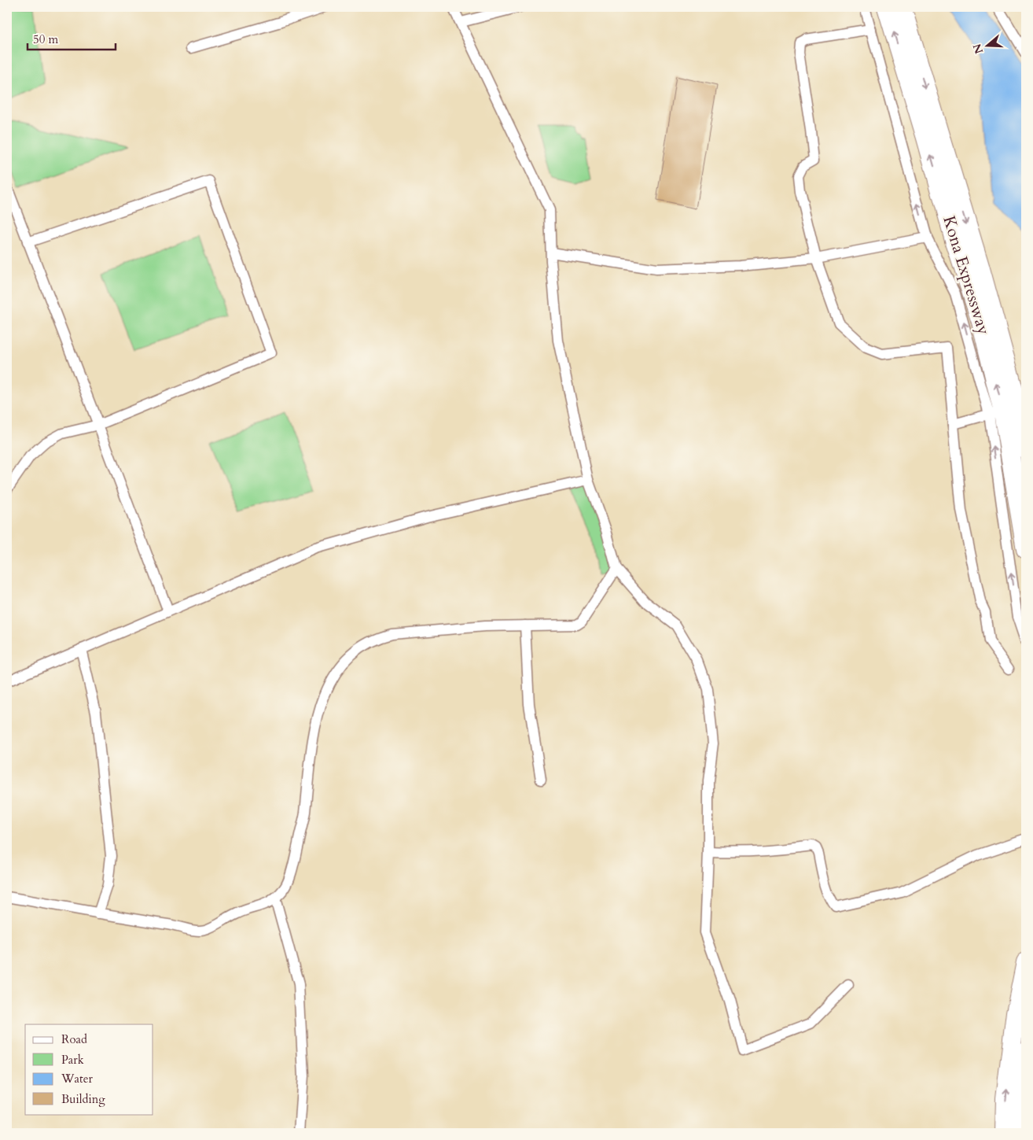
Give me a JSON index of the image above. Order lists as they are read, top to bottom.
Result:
{
  "streets": {
    "highway": ["Kona Expressway"]
  },
  "legend": [
    "Road",
    "Park",
    "Water",
    "Building"
  ],
  "scale_bar": "50 m",
  "north": "left"
}
